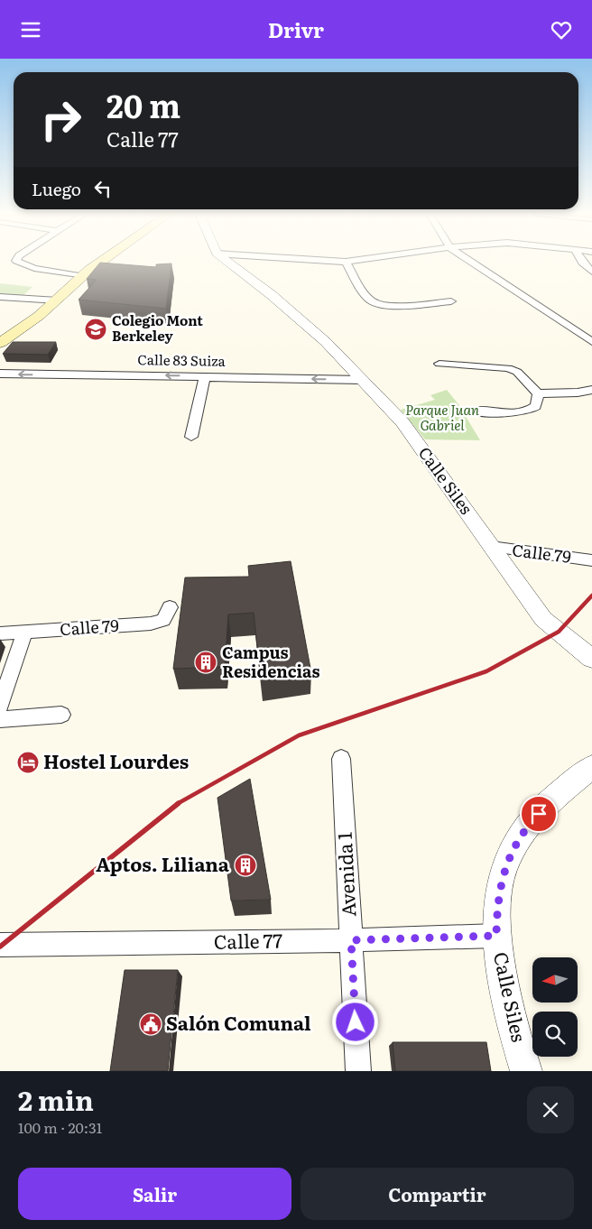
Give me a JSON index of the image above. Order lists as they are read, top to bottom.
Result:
{
  "streets": {
    "street": [
      "Calle 83 Suiza",
      "Calle Siles",
      "Calle 79",
      "Avenida 1",
      "Calle 77"
    ]
  },
  "crossings": [
    ["Calle 83 Suiza", "Calle Siles"],
    ["Calle Siles", "Calle 79"],
    ["Calle Siles", "Calle 77"],
    ["Avenida 1", "Calle 77"]
  ],
  "parks": ["Parque Juan Gabriel"],
  "places": {
    "school or university": ["Colegio Mont Berkeley"],
    "building": ["Campus Residencias", "Aptos. Liliana"],
    "hotel": ["Hostel Lourdes"],
    "public building": ["Salón Comunal"]
  },
  "north": "left",
  "page": {
    "header": "Drivr",
    "turn": ["20 m", "Calle 77"],
    "then": "Luego",
    "heading": ["2 min", "100 m · 20:31"],
    "buttons": ["Salir", "Compartir"]
  }
}
